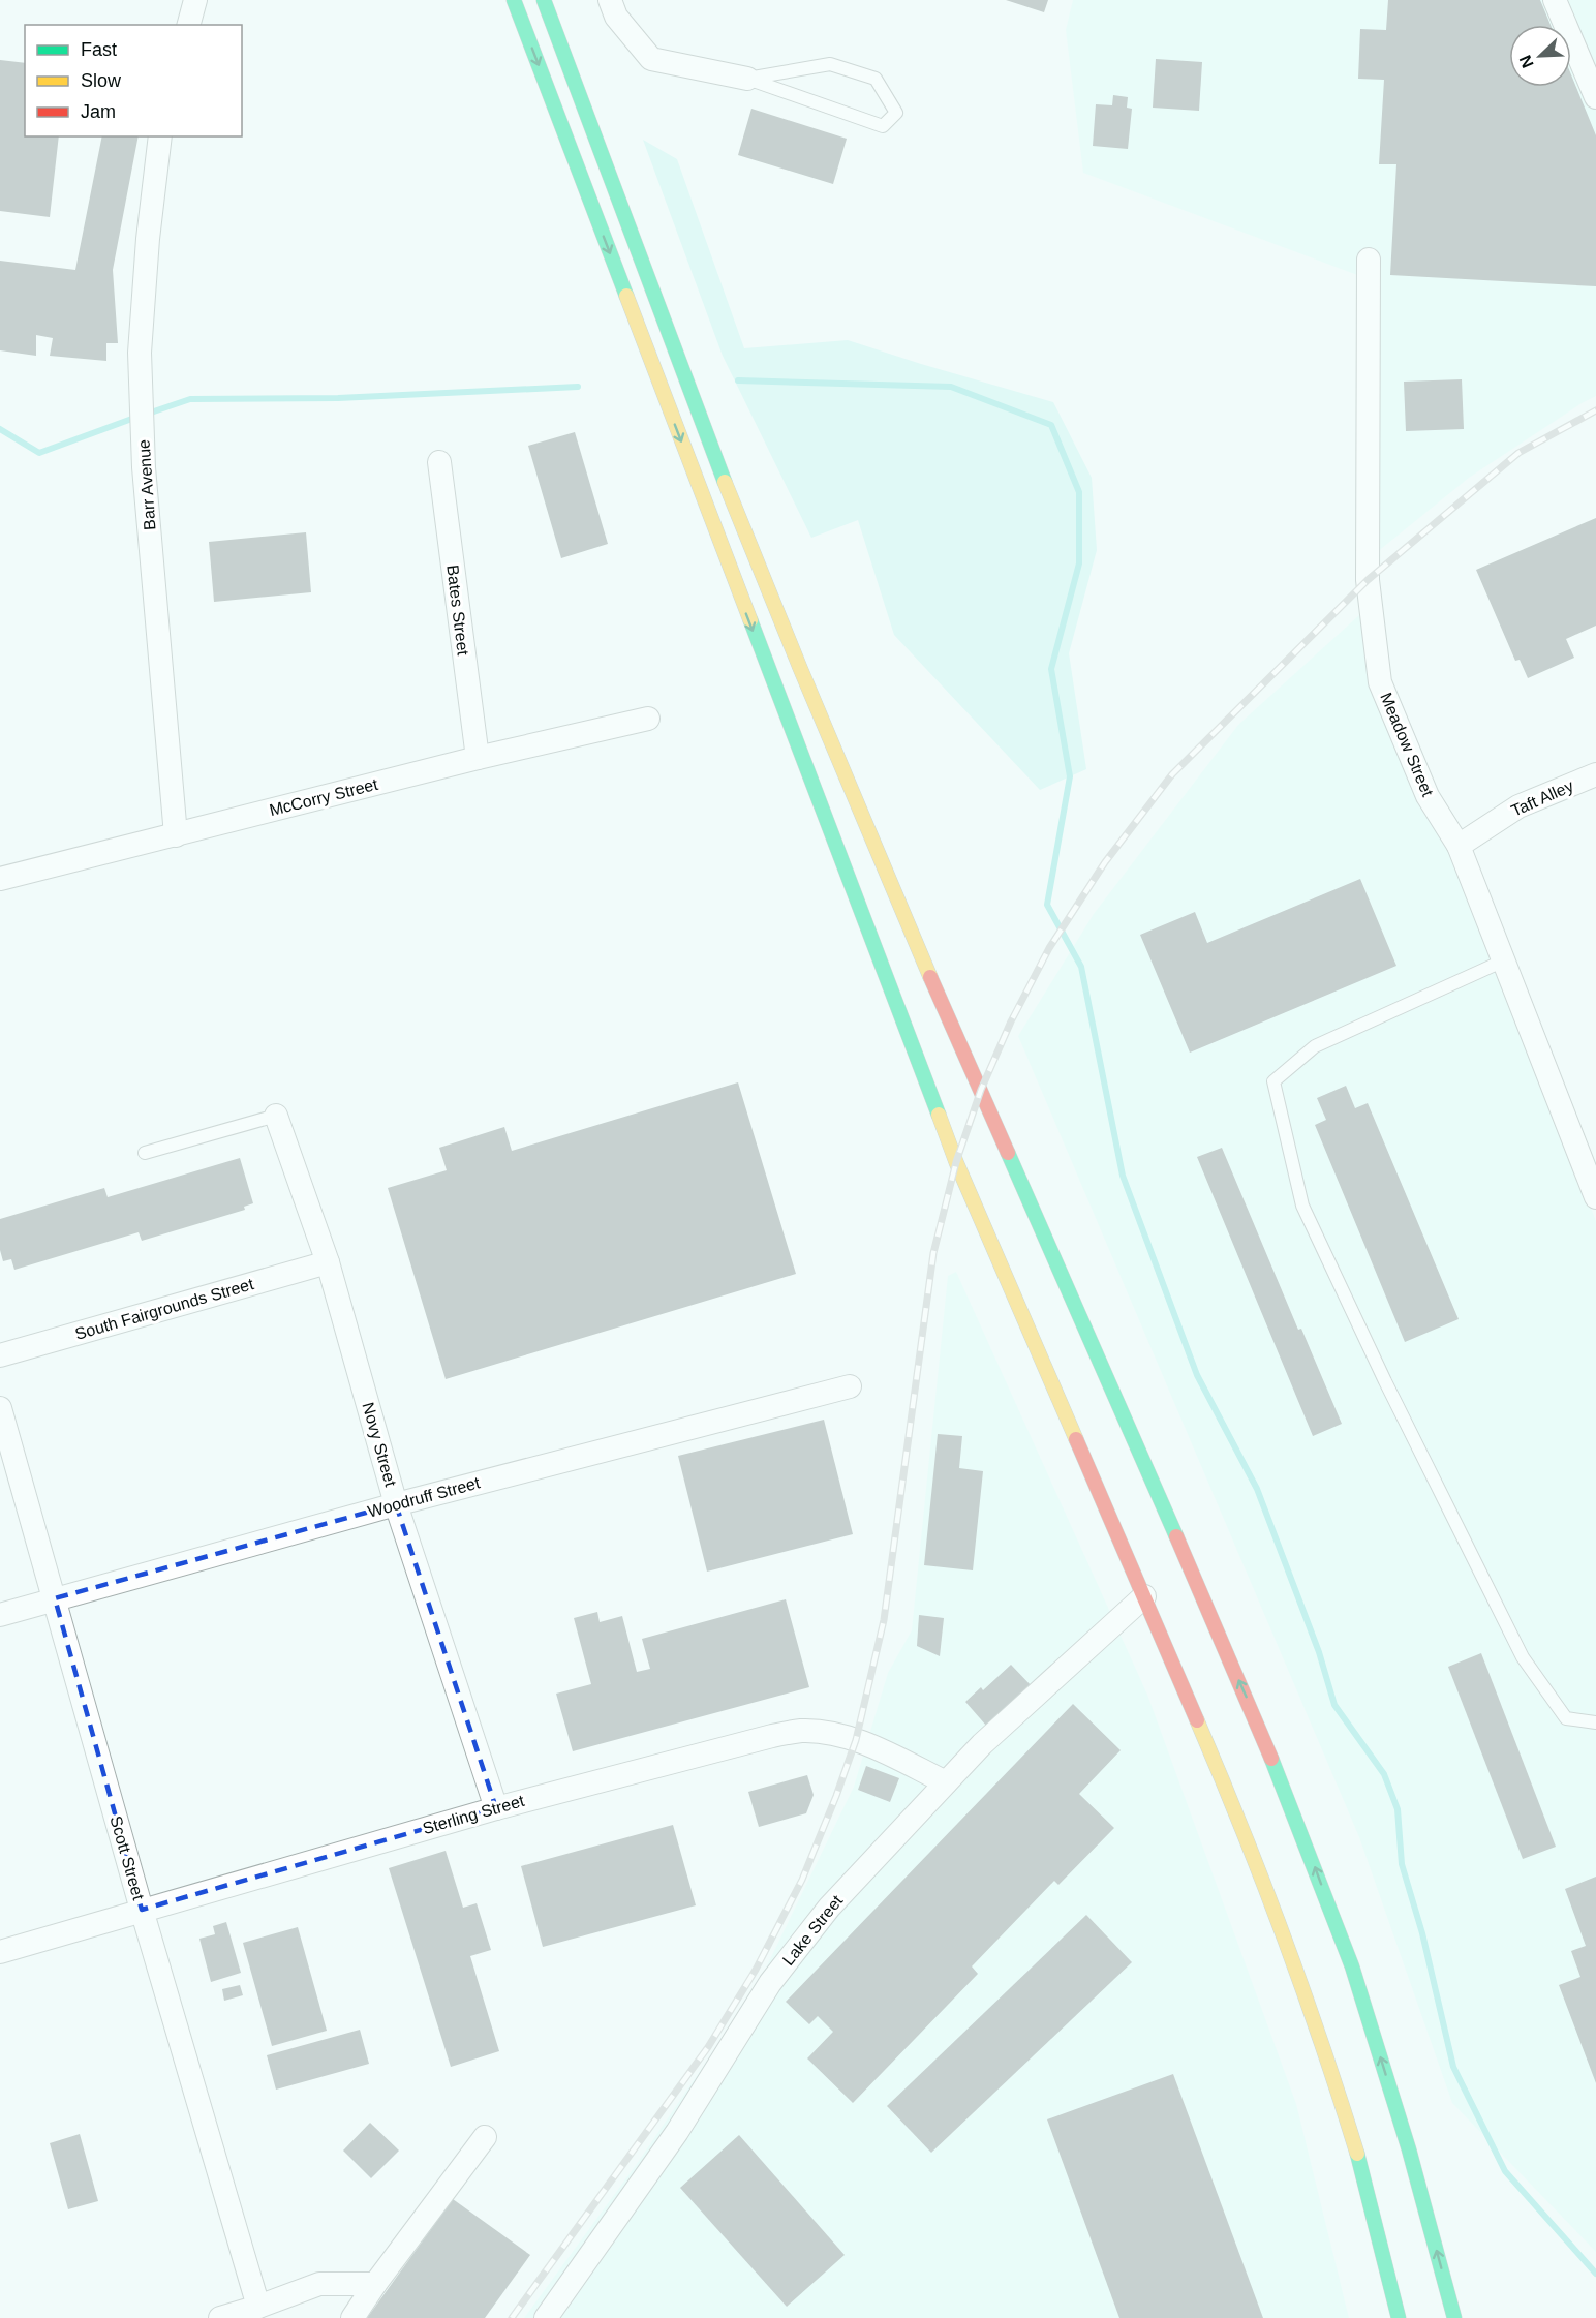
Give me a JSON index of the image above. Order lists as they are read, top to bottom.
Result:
{
  "streets": {
    "street": [
      "Barr Avenue",
      "Bates Street",
      "Meadow Street",
      "McCorry Street",
      "Taft Alley",
      "South Fairgrounds Street",
      "Novy Street",
      "Woodruff Street",
      "Sterling Street",
      "Scott Street",
      "Lake Street"
    ]
  },
  "crossings": [
    ["Barr Avenue", "McCorry Street"],
    ["Bates Street", "McCorry Street"],
    ["Meadow Street", "Taft Alley"],
    ["South Fairgrounds Street", "Novy Street"],
    ["Novy Street", "Woodruff Street"],
    ["Novy Street", "Sterling Street"],
    ["Woodruff Street", "Scott Street"],
    ["Sterling Street", "Scott Street"],
    ["Sterling Street", "Lake Street"]
  ],
  "legend": ["Fast", "Slow", "Jam"],
  "north": "bottom left"
}
